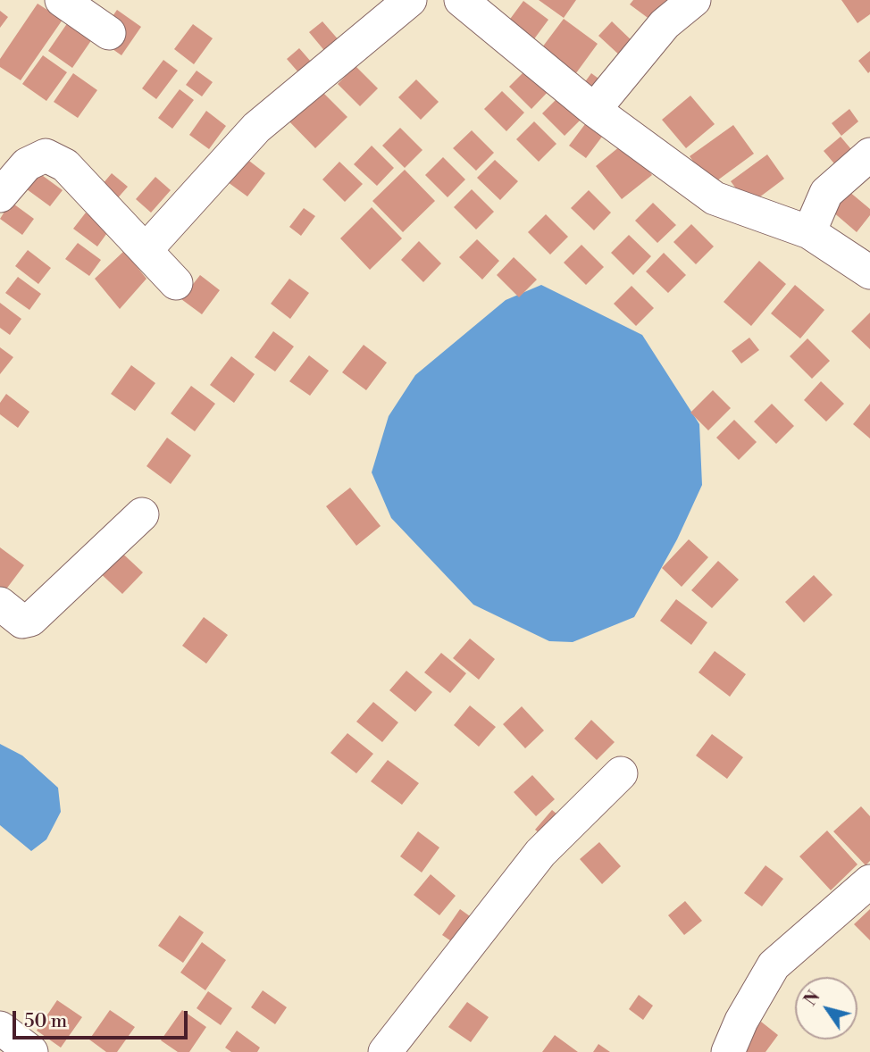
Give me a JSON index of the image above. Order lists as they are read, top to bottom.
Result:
{
  "scale_bar": "50 m",
  "north": "top left"
}
